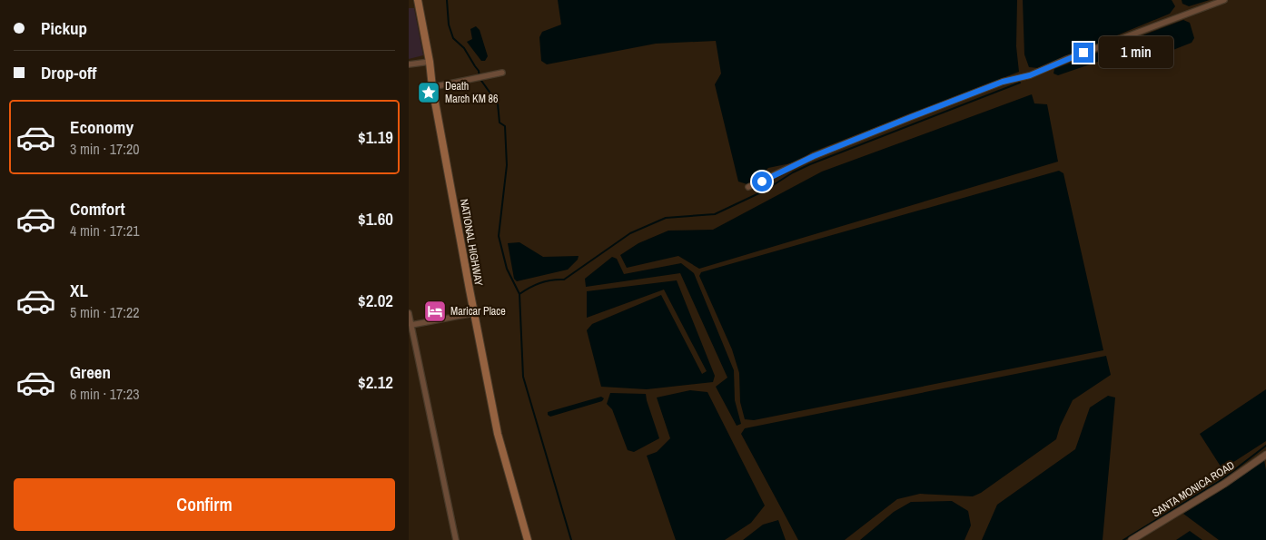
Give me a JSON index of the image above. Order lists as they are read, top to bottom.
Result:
{
  "streets": {
    "main road": ["NATIONAL HIGHWAY"],
    "street": ["SANTA MONICA ROAD"]
  },
  "places": {
    "place": ["Death March KM 86"],
    "hotel": ["Maricar Place"]
  },
  "page": {
    "banner": ["Pickup", "Drop-off"],
    "bubble": "1 min",
    "list": [
      {
        "name": "Economy",
        "note": "3 min · 17:20",
        "value": "$1.19"
      },
      {
        "name": "Comfort",
        "note": "4 min · 17:21",
        "value": "$1.60"
      },
      {
        "name": "XL",
        "note": "5 min · 17:22",
        "value": "$2.02"
      },
      {
        "name": "Green",
        "note": "6 min · 17:23",
        "value": "$2.12"
      }
    ],
    "buttons": "Confirm"
  }
}
